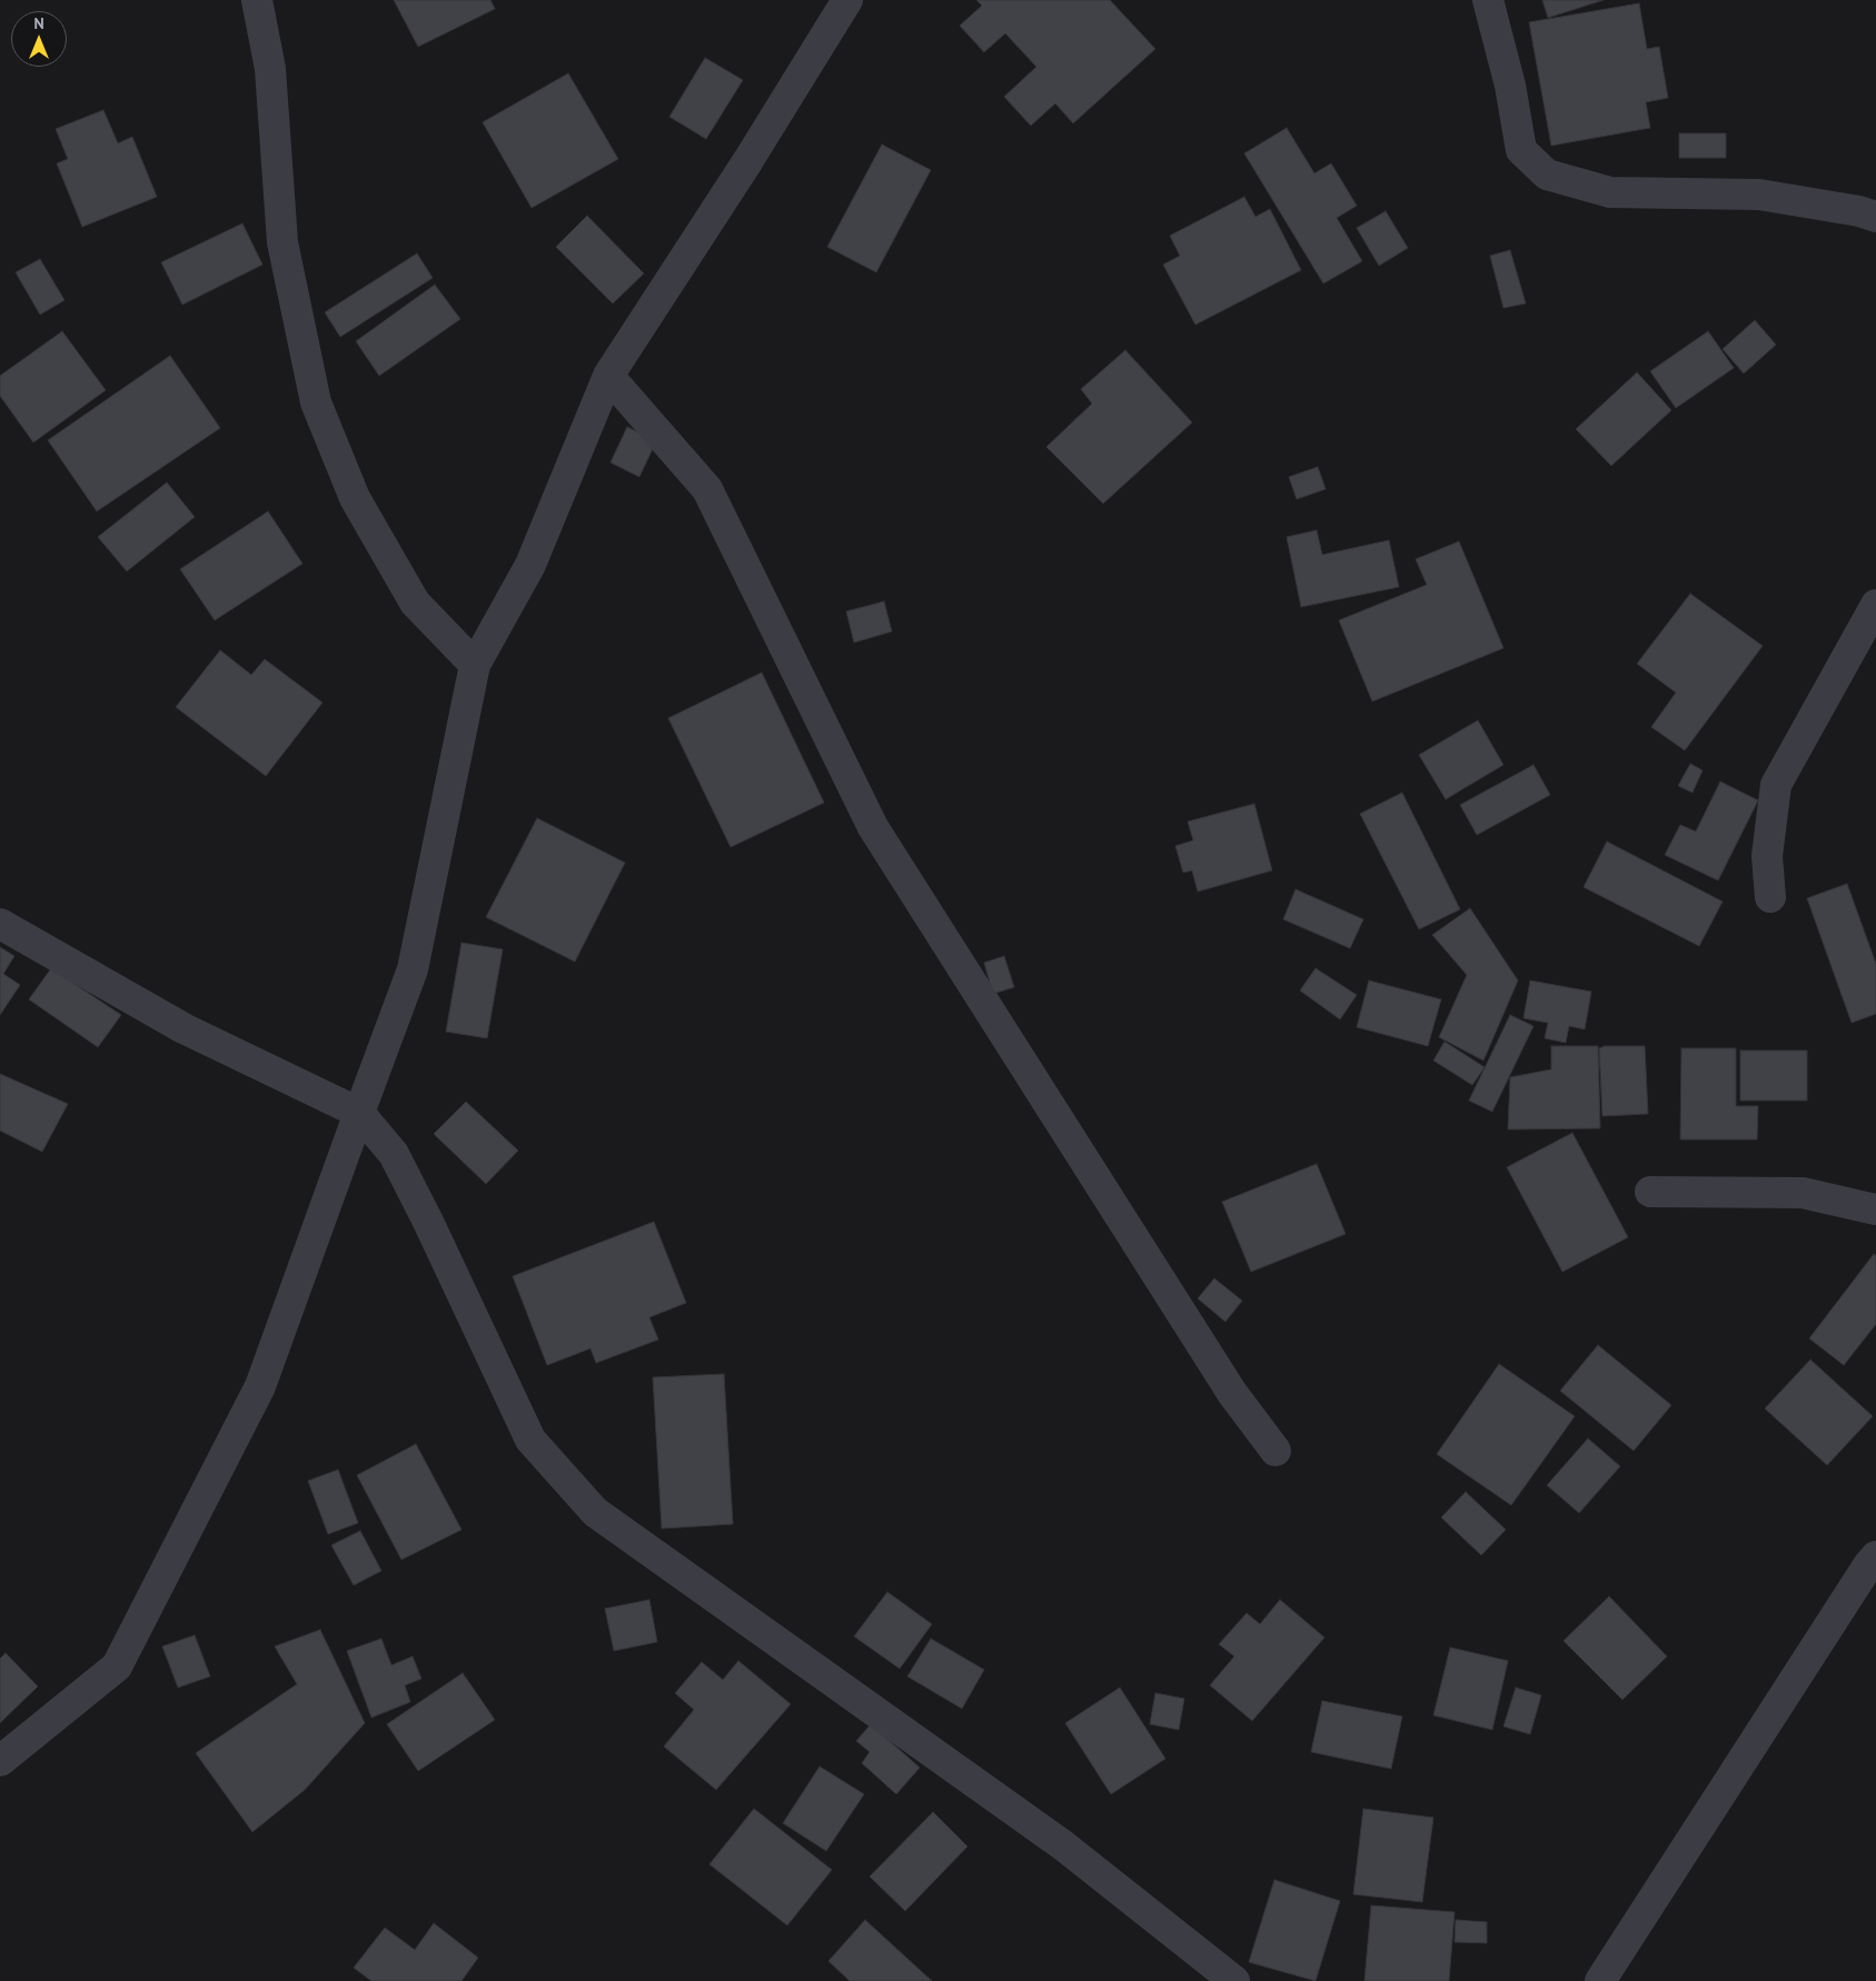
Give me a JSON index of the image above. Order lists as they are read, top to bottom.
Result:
{
  "north": "top"
}
